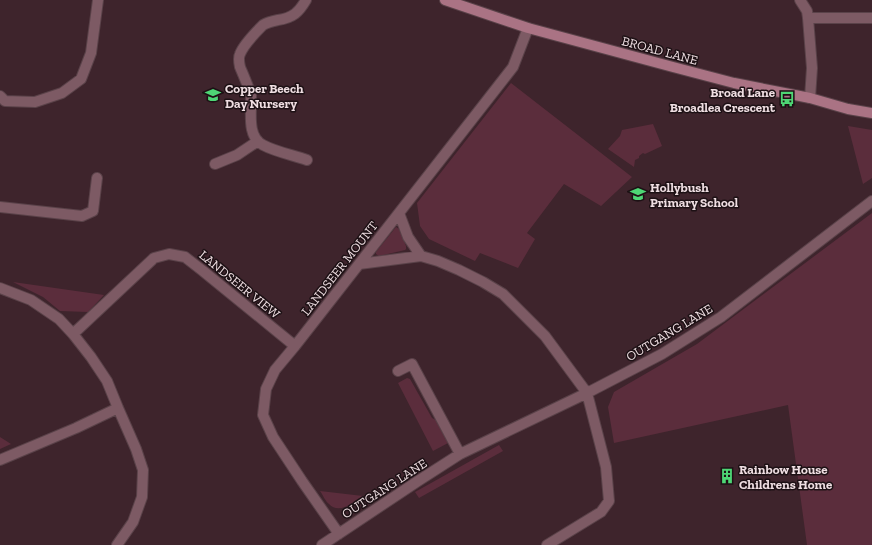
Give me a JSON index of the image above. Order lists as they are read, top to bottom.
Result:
{
  "streets": {
    "street": [
      "BROAD LANE",
      "LANDSEER MOUNT",
      "LANDSEER VIEW",
      "OUTGANG LANE"
    ]
  },
  "crossings": [
    ["BROAD LANE", "LANDSEER MOUNT"],
    ["LANDSEER MOUNT", "LANDSEER VIEW"],
    ["LANDSEER MOUNT", "OUTGANG LANE"]
  ],
  "places": {
    "school or university": ["Copper Beech Day Nursery", "Hollybush Primary School"],
    "bus stop": ["Broad Lane Broadlea Crescent"],
    "building": ["Rainbow House Childrens Home"]
  }
}
